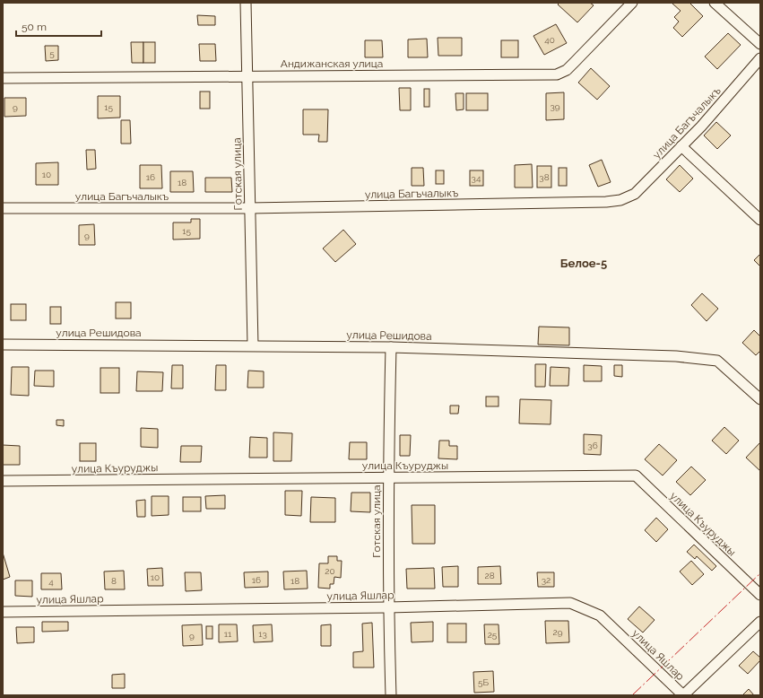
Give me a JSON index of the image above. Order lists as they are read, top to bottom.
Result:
{
  "streets": {
    "street": [
      "Андижанская улица",
      "улица Багъчалыкъ",
      "Готская улица",
      "улица Решидова",
      "улица Къуруджы",
      "улица Яшлар"
    ]
  },
  "crossings": [
    ["Андижанская улица", "Готская улица"],
    ["улица Багъчалыкъ", "Готская улица"],
    ["Готская улица", "улица Решидова"],
    ["Готская улица", "улица Къуруджы"],
    ["Готская улица", "улица Яшлар"]
  ],
  "districts": ["Белое-5"],
  "house_numbers": [
    "40",
    "5",
    "39",
    "9",
    "15",
    "10",
    "16",
    "38",
    "34",
    "18",
    "15",
    "9",
    "36",
    "20",
    "28",
    "10",
    "16",
    "32",
    "8",
    "18",
    "4",
    "29",
    "11",
    "13",
    "25",
    "9",
    "5Б"
  ],
  "scale_bar": "50 m"
}
